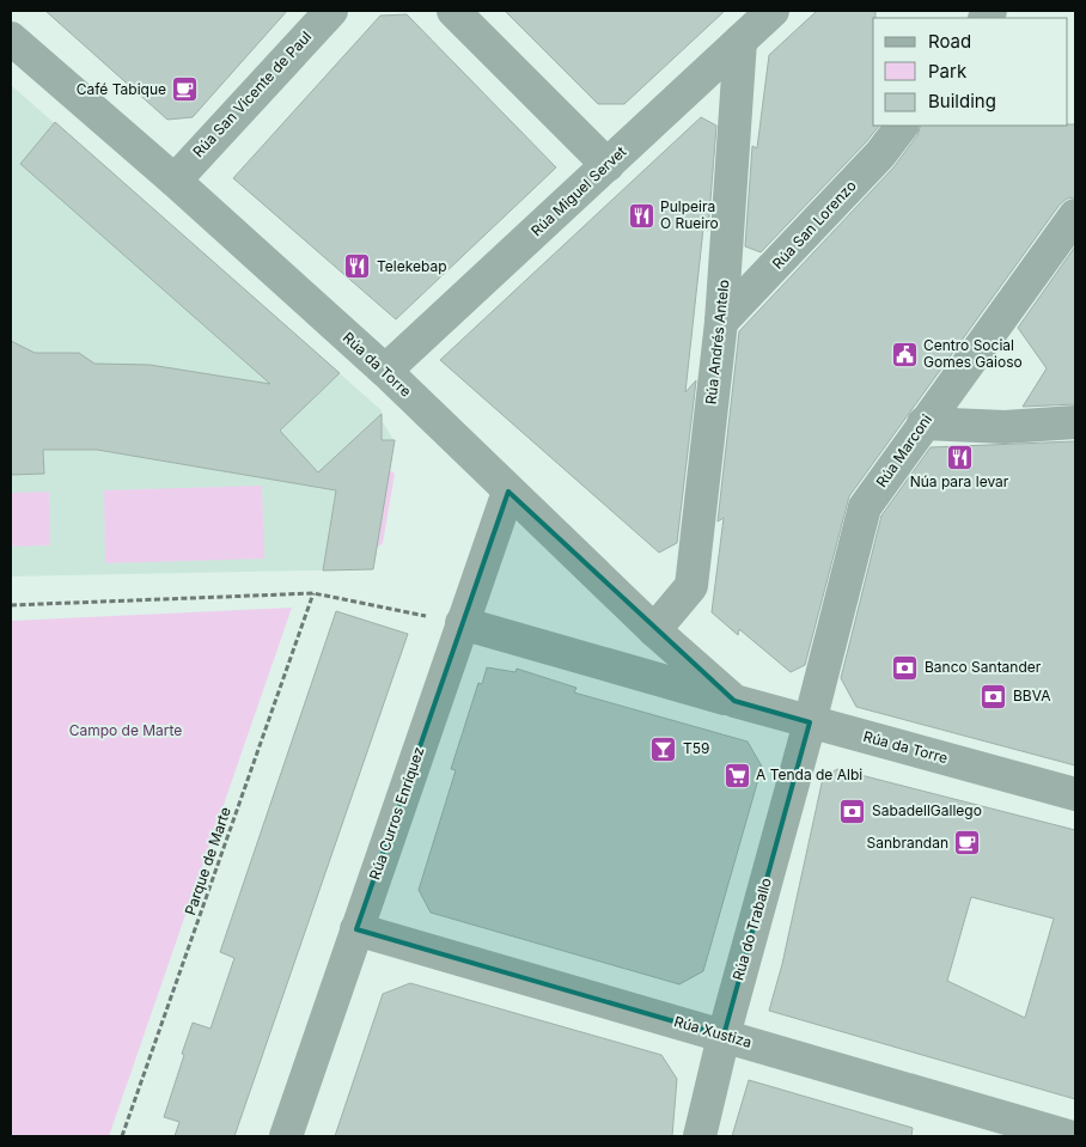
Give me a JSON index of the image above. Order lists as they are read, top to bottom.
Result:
{
  "streets": {
    "street": [
      "Rúa San Vicente de Paul",
      "Rúa Miguel Servet",
      "Rúa San Lorenzo",
      "Rúa Andrés Antelo",
      "Rúa da Torre",
      "Rúa Marconi",
      "Rúa Curros Enríquez",
      "Rúa do Traballo",
      "Rúa Xustiza"
    ],
    "path": ["Parque de Marte"]
  },
  "crossings": [
    ["Rúa San Vicente de Paul", "Rúa da Torre"],
    ["Rúa Miguel Servet", "Rúa Andrés Antelo"],
    ["Rúa Miguel Servet", "Rúa da Torre"],
    ["Rúa San Lorenzo", "Rúa Andrés Antelo"],
    ["Rúa Andrés Antelo", "Rúa da Torre"],
    ["Rúa da Torre", "Rúa Marconi"],
    ["Rúa da Torre", "Rúa Curros Enríquez"],
    ["Rúa da Torre", "Rúa do Traballo"],
    ["Rúa Marconi", "Rúa do Traballo"],
    ["Rúa Curros Enríquez", "Rúa Xustiza"],
    ["Rúa do Traballo", "Rúa Xustiza"]
  ],
  "parks": ["Campo de Marte"],
  "places": {
    "cafe": ["Café Tabique", "Sanbrandan"],
    "restaurant": ["Pulpeira O Rueiro", "Telekebap", "Núa para levar"],
    "public building": ["Centro Social Gomes Gaioso"],
    "bank": ["Banco Santander", "BBVA", "SabadellGallego"],
    "bar": ["T59"],
    "supermarket": ["A Tenda de Albi"]
  },
  "legend": ["Road", "Park", "Building"]
}
